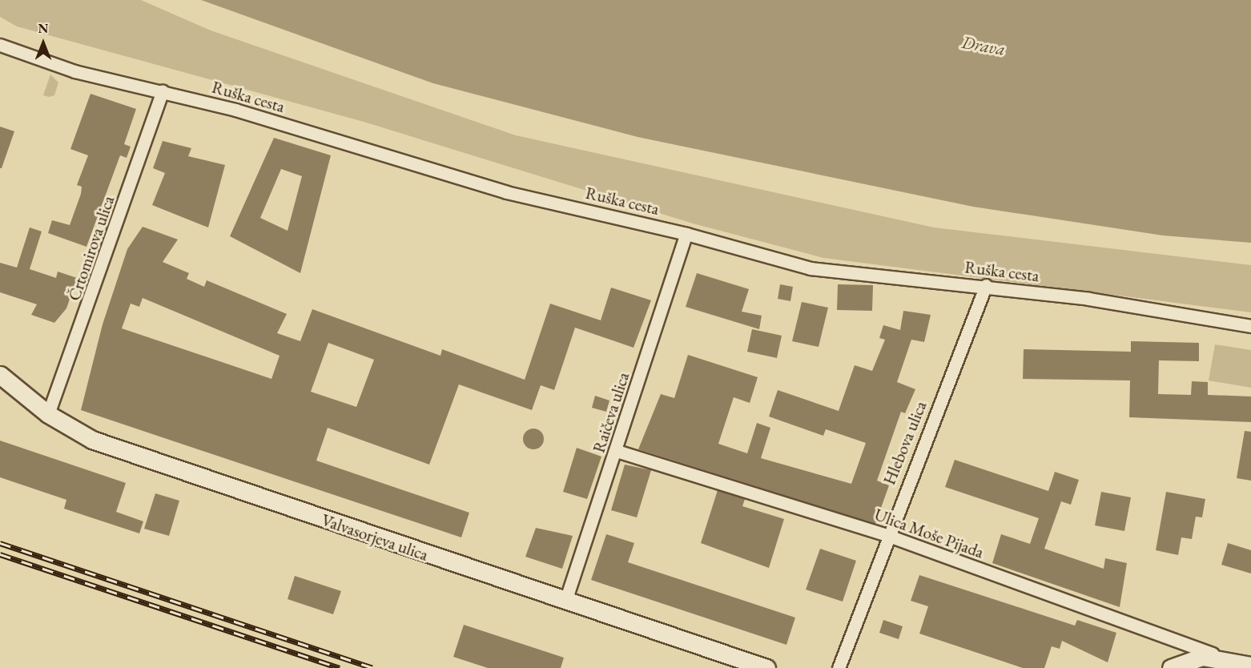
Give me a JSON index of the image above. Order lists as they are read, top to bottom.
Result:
{
  "streets": {
    "street": [
      "Ruška cesta",
      "Črtomirova ulica",
      "Raičeva ulica",
      "Hlebova ulica",
      "Ulica Moše Pijada",
      "Valvasorjeva ulica"
    ]
  },
  "crossings": [
    ["Ruška cesta", "Črtomirova ulica"],
    ["Ruška cesta", "Raičeva ulica"],
    ["Ruška cesta", "Hlebova ulica"],
    ["Črtomirova ulica", "Valvasorjeva ulica"],
    ["Raičeva ulica", "Ulica Moše Pijada"],
    ["Raičeva ulica", "Valvasorjeva ulica"],
    ["Hlebova ulica", "Ulica Moše Pijada"]
  ],
  "water": ["Drava"],
  "north": "top"
}
